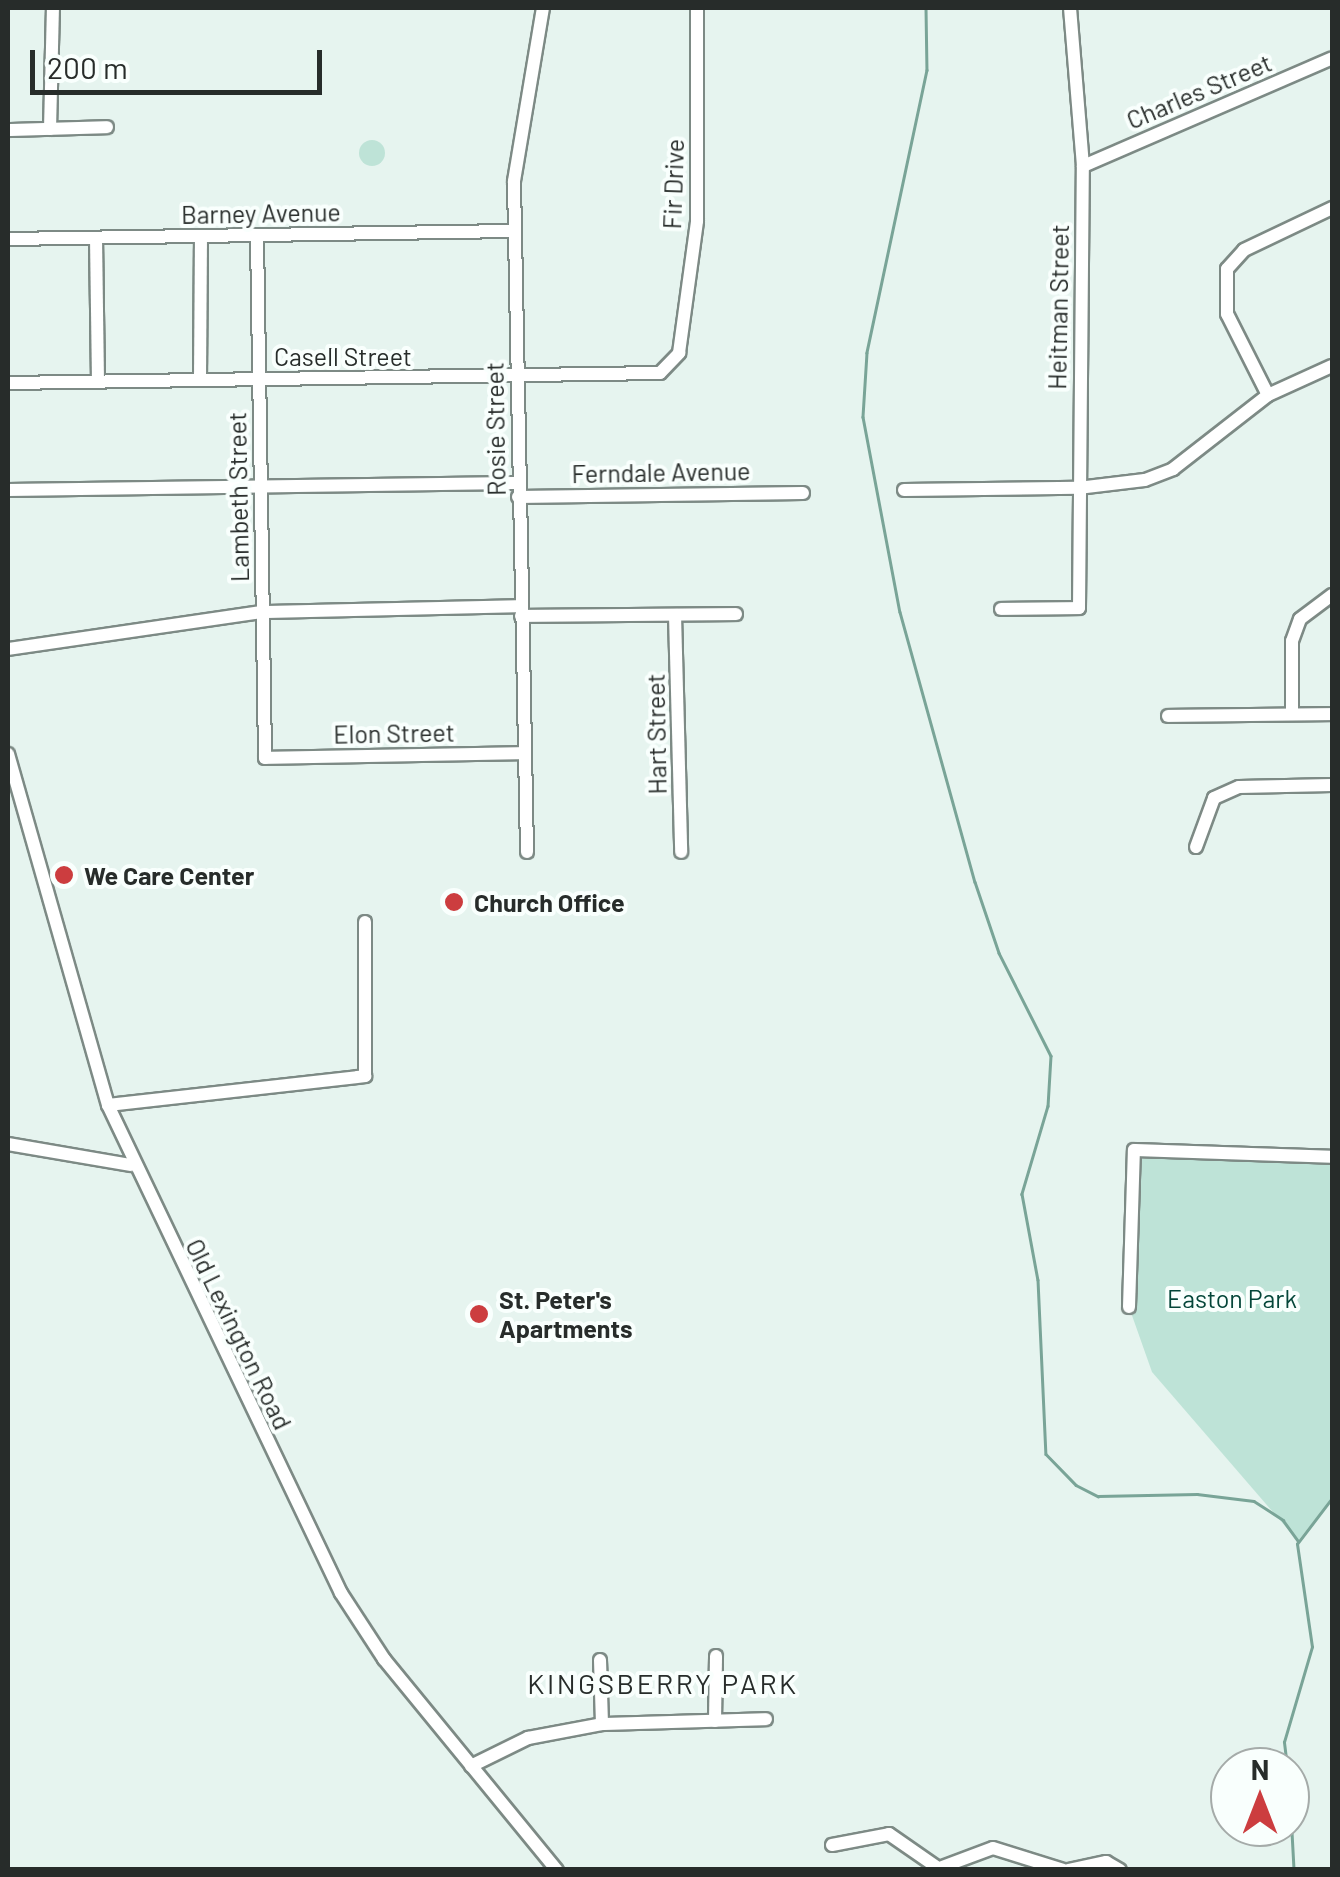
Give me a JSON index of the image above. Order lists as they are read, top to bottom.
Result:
{
  "streets": {
    "street": [
      "Charles Street",
      "Fir Drive",
      "Barney Avenue",
      "Heitman Street",
      "Casell Street",
      "Rosie Street",
      "Ferndale Avenue",
      "Lambeth Street",
      "Elon Street",
      "Hart Street",
      "Old Lexington Road"
    ]
  },
  "crossings": [
    ["Charles Street", "Heitman Street"],
    ["Fir Drive", "Casell Street"],
    ["Barney Avenue", "Rosie Street"],
    ["Barney Avenue", "Lambeth Street"],
    ["Casell Street", "Rosie Street"],
    ["Casell Street", "Lambeth Street"],
    ["Rosie Street", "Ferndale Avenue"],
    ["Rosie Street", "Elon Street"],
    ["Ferndale Avenue", "Lambeth Street"],
    ["Lambeth Street", "Elon Street"]
  ],
  "districts": ["KINGSBERRY PARK"],
  "parks": ["Easton Park"],
  "places": ["We Care Center", "Church Office", "St. Peter's Apartments"],
  "scale_bar": "200 m",
  "north": "top"
}
